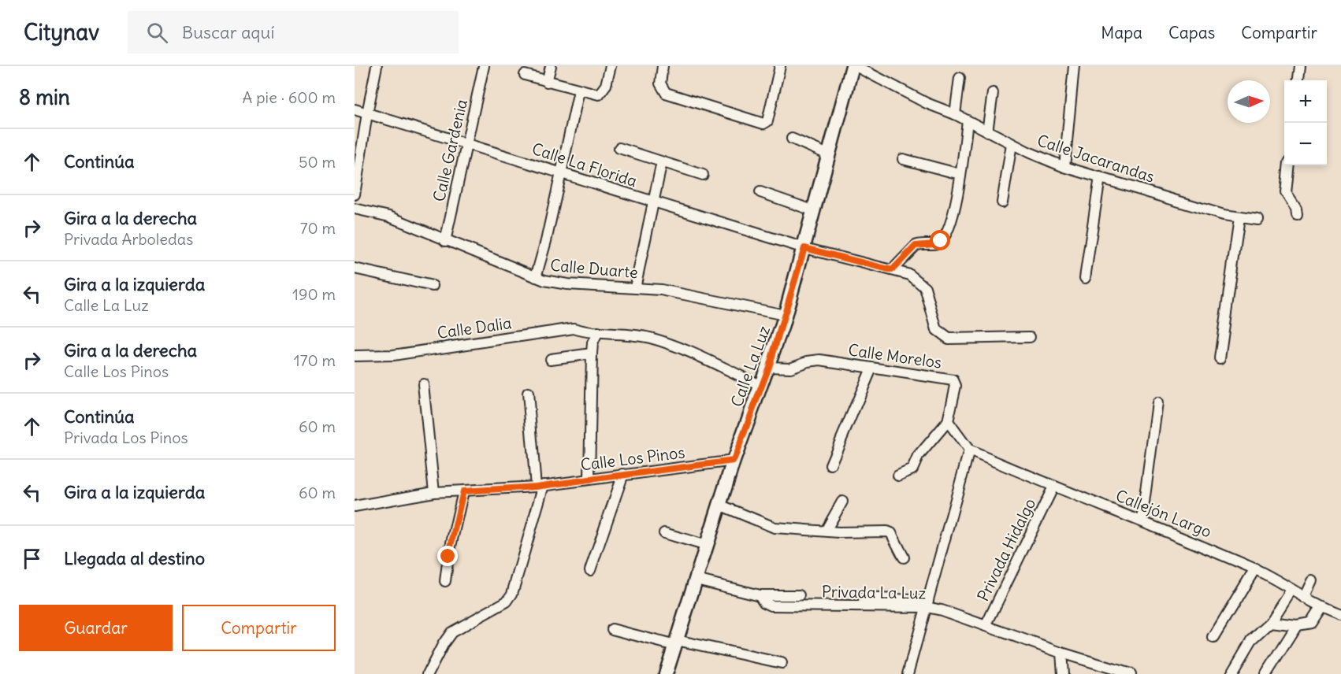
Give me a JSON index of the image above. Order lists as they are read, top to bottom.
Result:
{
  "streets": {
    "street": [
      "Calle Gardenia",
      "Calle Jacarandas",
      "Calle La Florida",
      "Calle Duarte",
      "Calle Dalia",
      "Calle Morelos",
      "Calle La Luz",
      "Calle Los Pinos",
      "Callejón Largo",
      "Privada Hidalgo",
      "Privada La Luz"
    ]
  },
  "crossings": [
    ["Calle Gardenia", "Calle La Florida"],
    ["Calle Gardenia", "Calle Duarte"],
    ["Calle Jacarandas", "Calle La Luz"],
    ["Calle La Florida", "Calle La Luz"],
    ["Calle Duarte", "Calle La Luz"],
    ["Calle Dalia", "Calle La Luz"],
    ["Calle Morelos", "Calle La Luz"],
    ["Calle La Luz", "Calle Los Pinos"],
    ["Calle La Luz", "Privada La Luz"],
    ["Callejón Largo", "Privada Hidalgo"],
    ["Privada Hidalgo", "Privada La Luz"]
  ],
  "north": "right",
  "page": {
    "header": "Citynav",
    "search": "Buscar aquí",
    "nav": ["Mapa", "Capas", "Compartir"],
    "heading": ["8 min", "A pie · 600 m"],
    "map_buttons": ["+", "−"],
    "list": [
      ["Continúa", "50 m"],
      ["Gira a la derecha", "Privada Arboledas", "70 m"],
      ["Gira a la izquierda", "Calle La Luz", "190 m"],
      ["Gira a la derecha", "Calle Los Pinos", "170 m"],
      ["Continúa", "Privada Los Pinos", "60 m"],
      ["Gira a la izquierda", "60 m"],
      "Llegada al destino"
    ],
    "buttons": ["Guardar", "Compartir"]
  }
}
